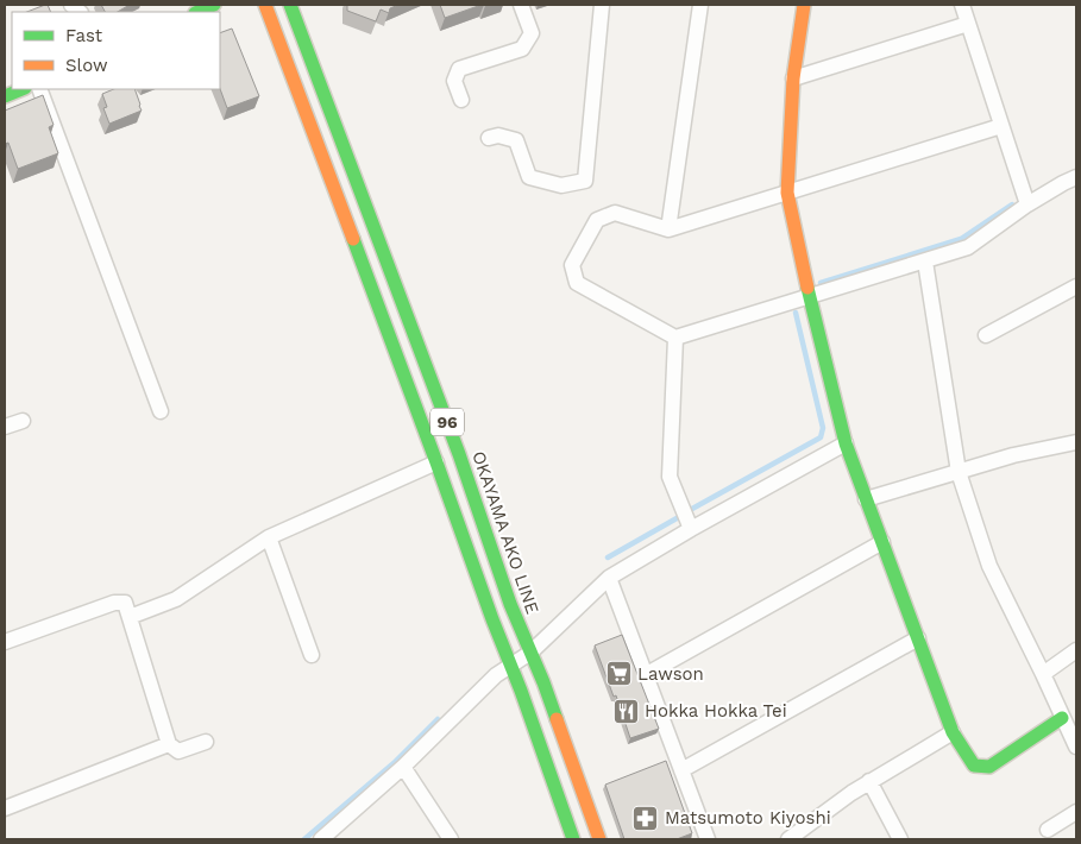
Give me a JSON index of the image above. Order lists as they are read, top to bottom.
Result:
{
  "streets": {
    "main road": ["96", "OKAYAMA AKO LINE"]
  },
  "places": {
    "supermarket": ["Lawson"],
    "restaurant": ["Hokka Hokka Tei"],
    "pharmacy": ["Matsumoto Kiyoshi"]
  },
  "legend": ["Fast", "Slow"]
}
